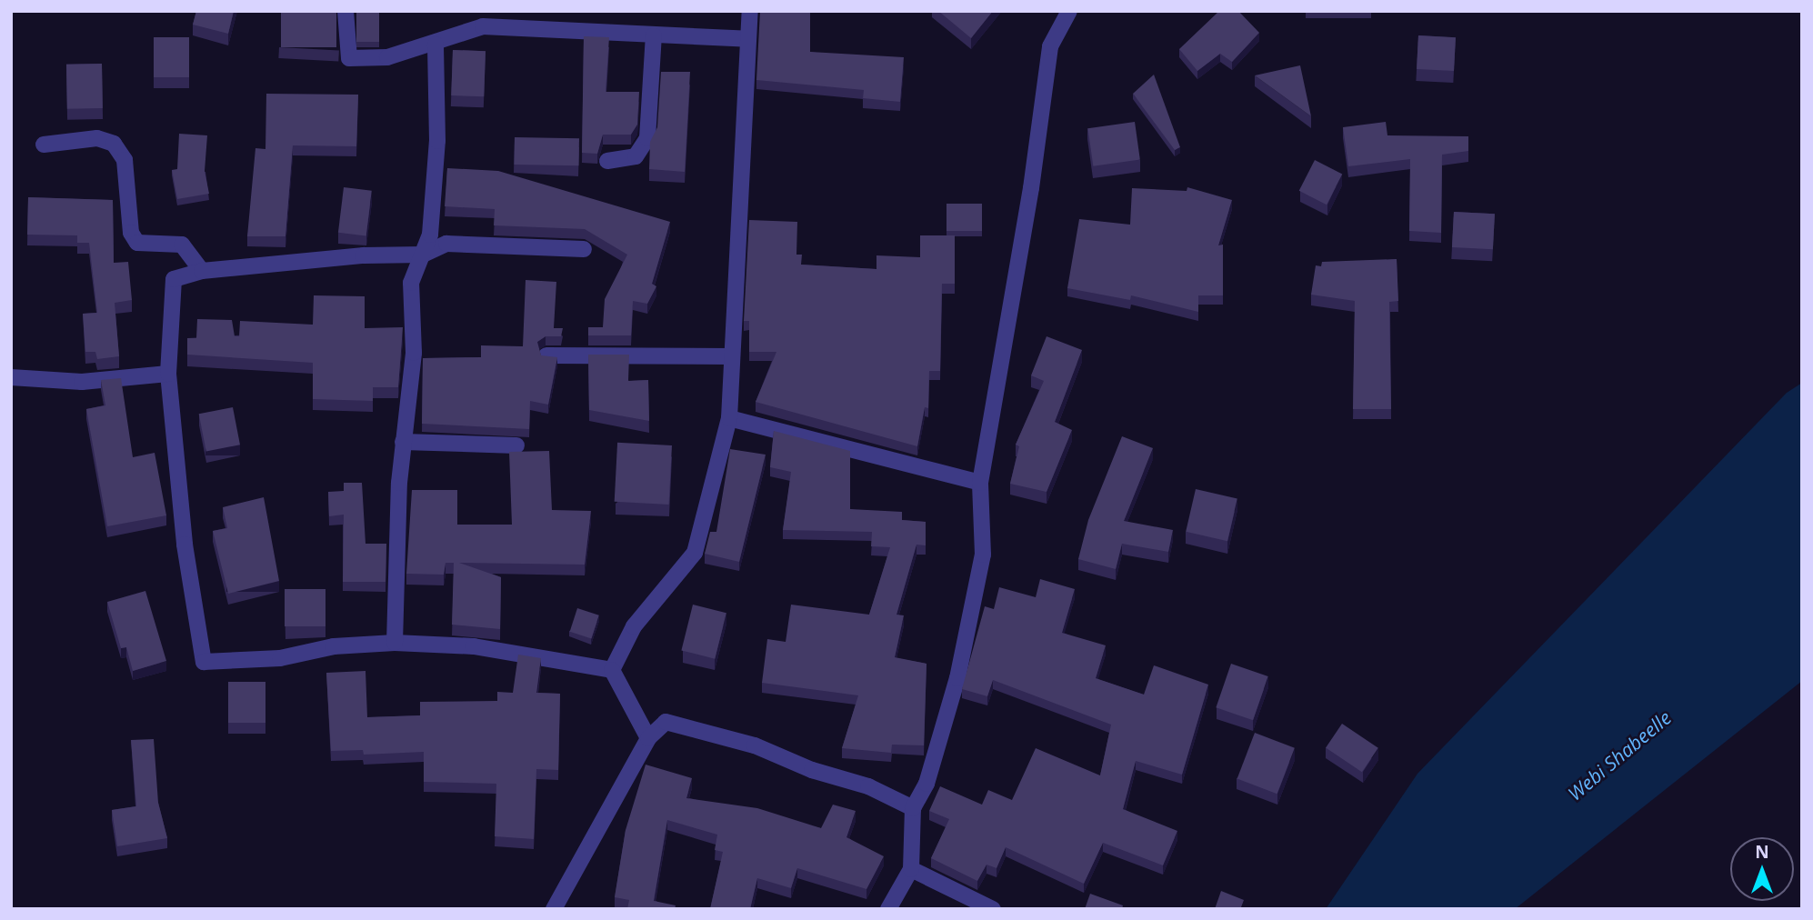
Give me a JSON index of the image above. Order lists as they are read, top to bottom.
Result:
{
  "water": ["Webi Shabeelle"],
  "north": "top"
}
